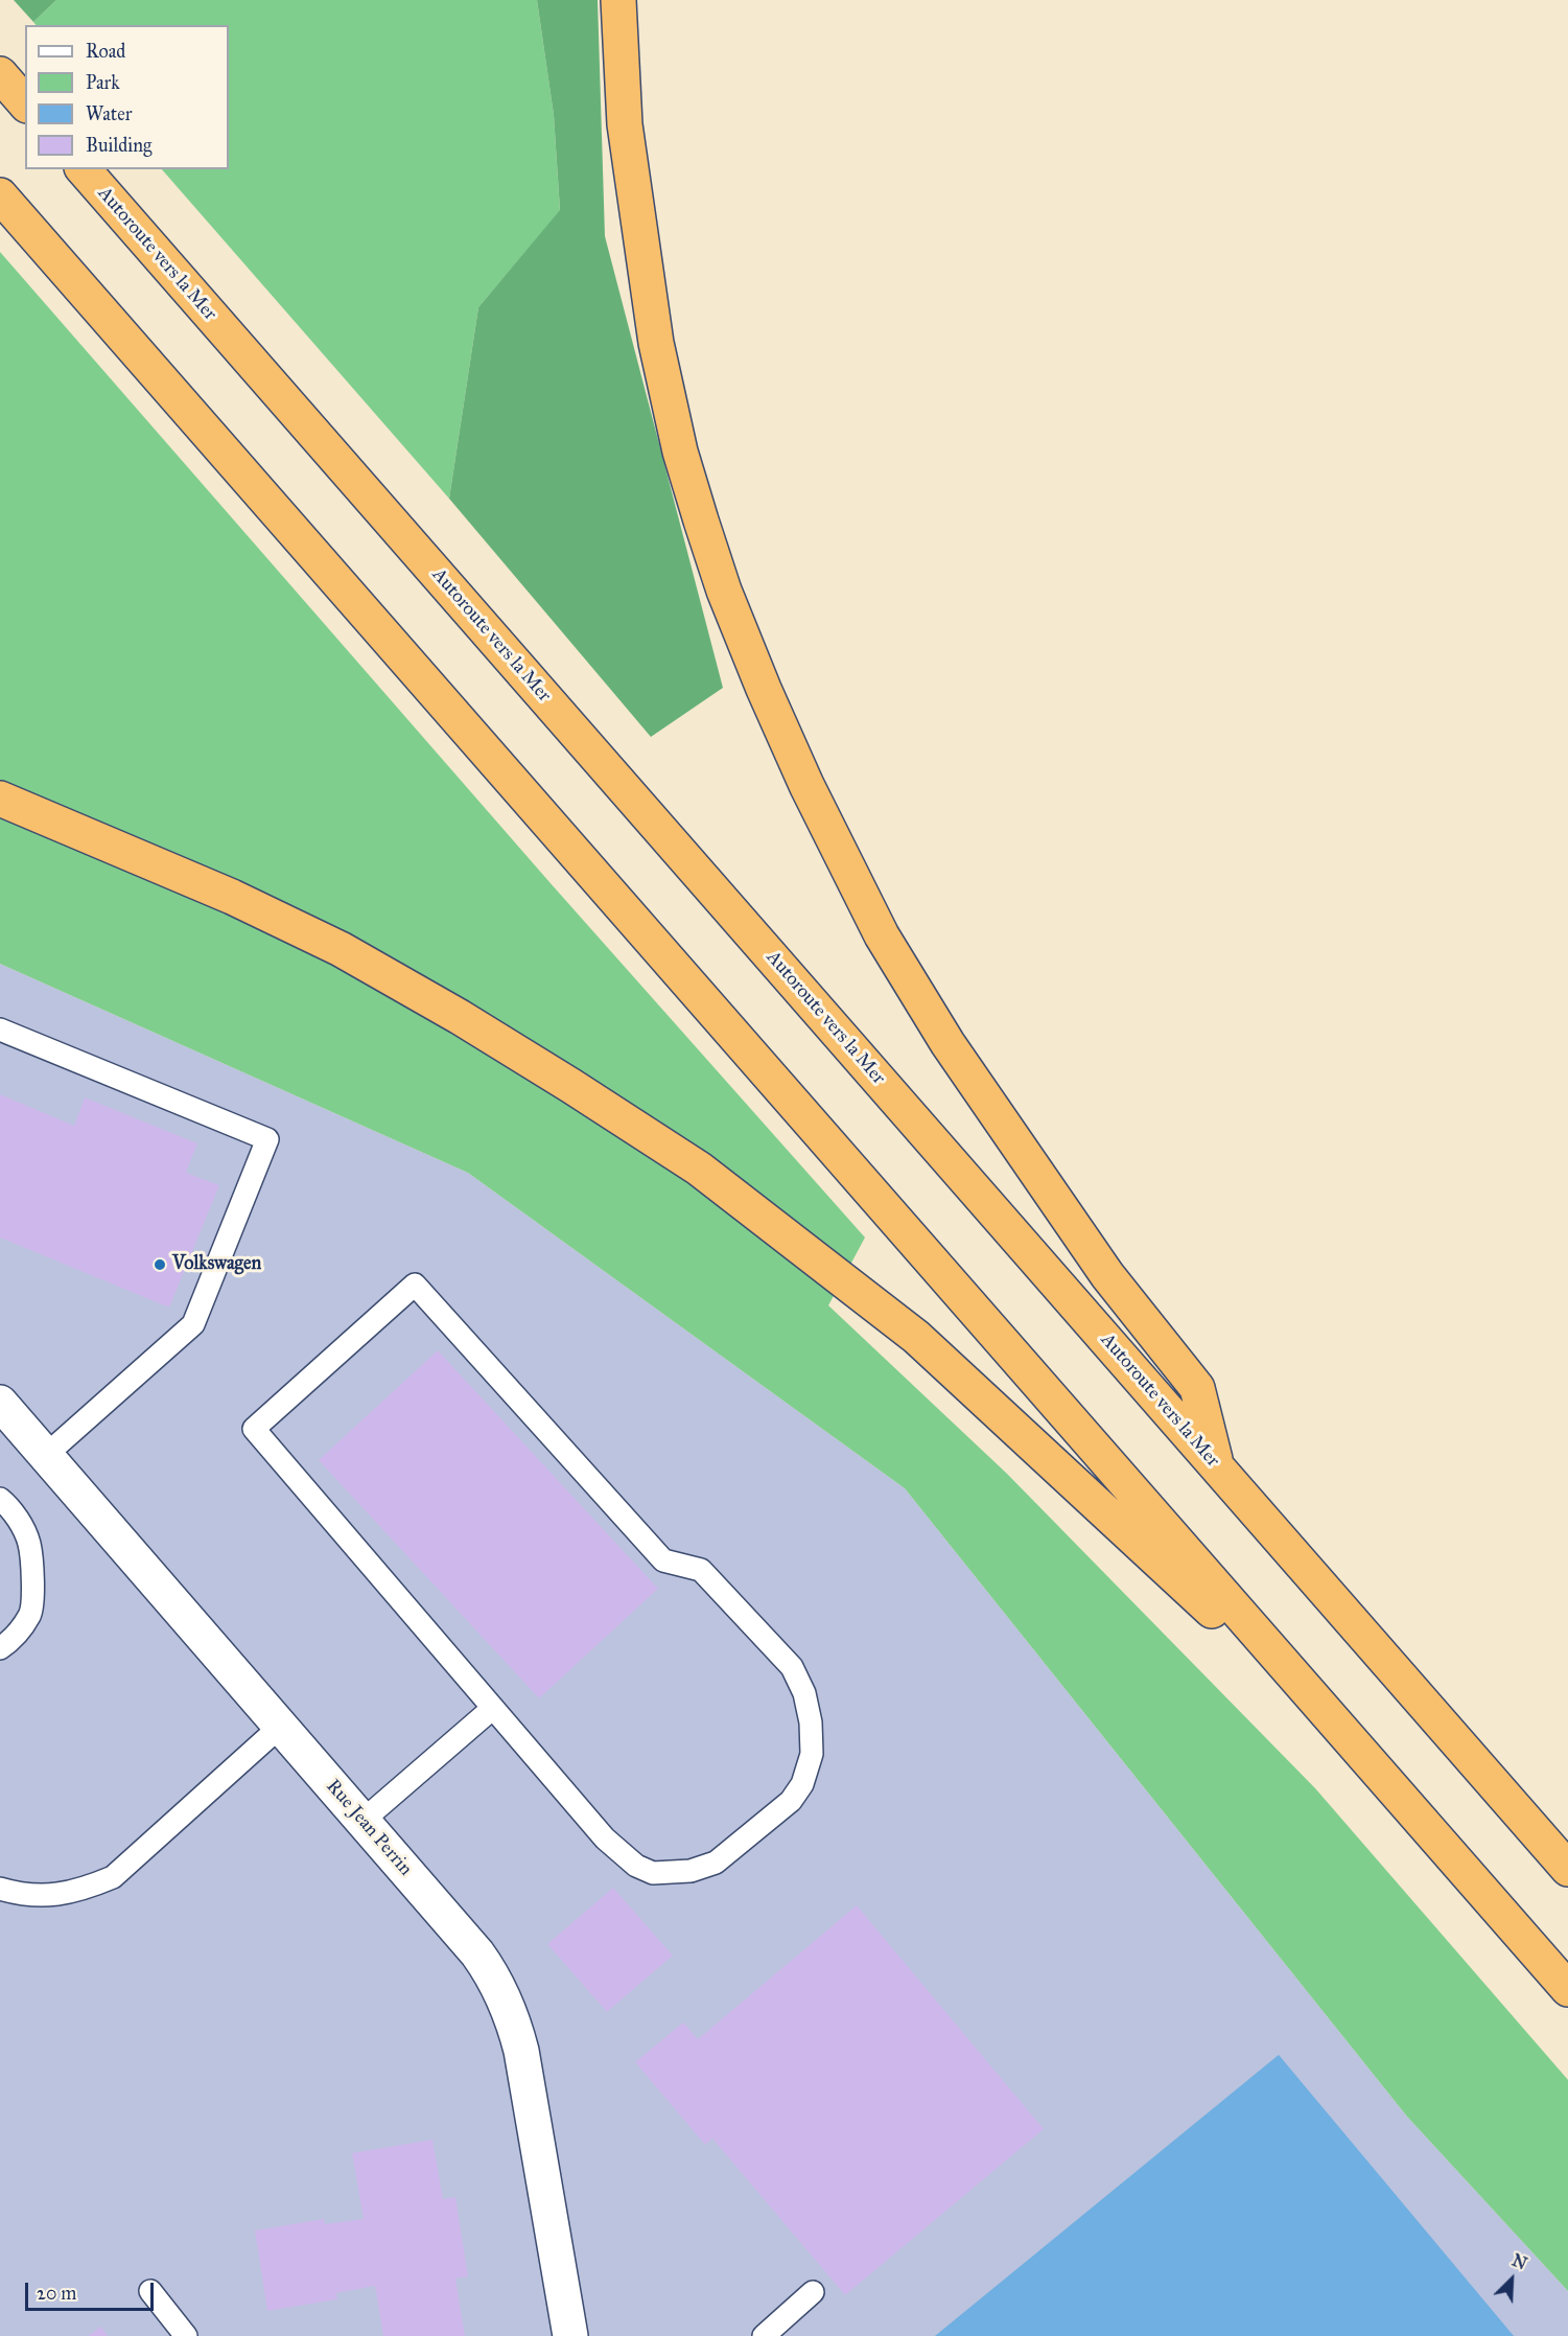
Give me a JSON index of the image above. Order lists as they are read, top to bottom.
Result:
{
  "streets": {
    "highway": ["Autoroute vers la Mer"],
    "street": ["Rue Jean Perrin"]
  },
  "places": ["Volkswagen"],
  "legend": [
    "Road",
    "Park",
    "Water",
    "Building"
  ],
  "scale_bar": "20 m",
  "north": "top right"
}
